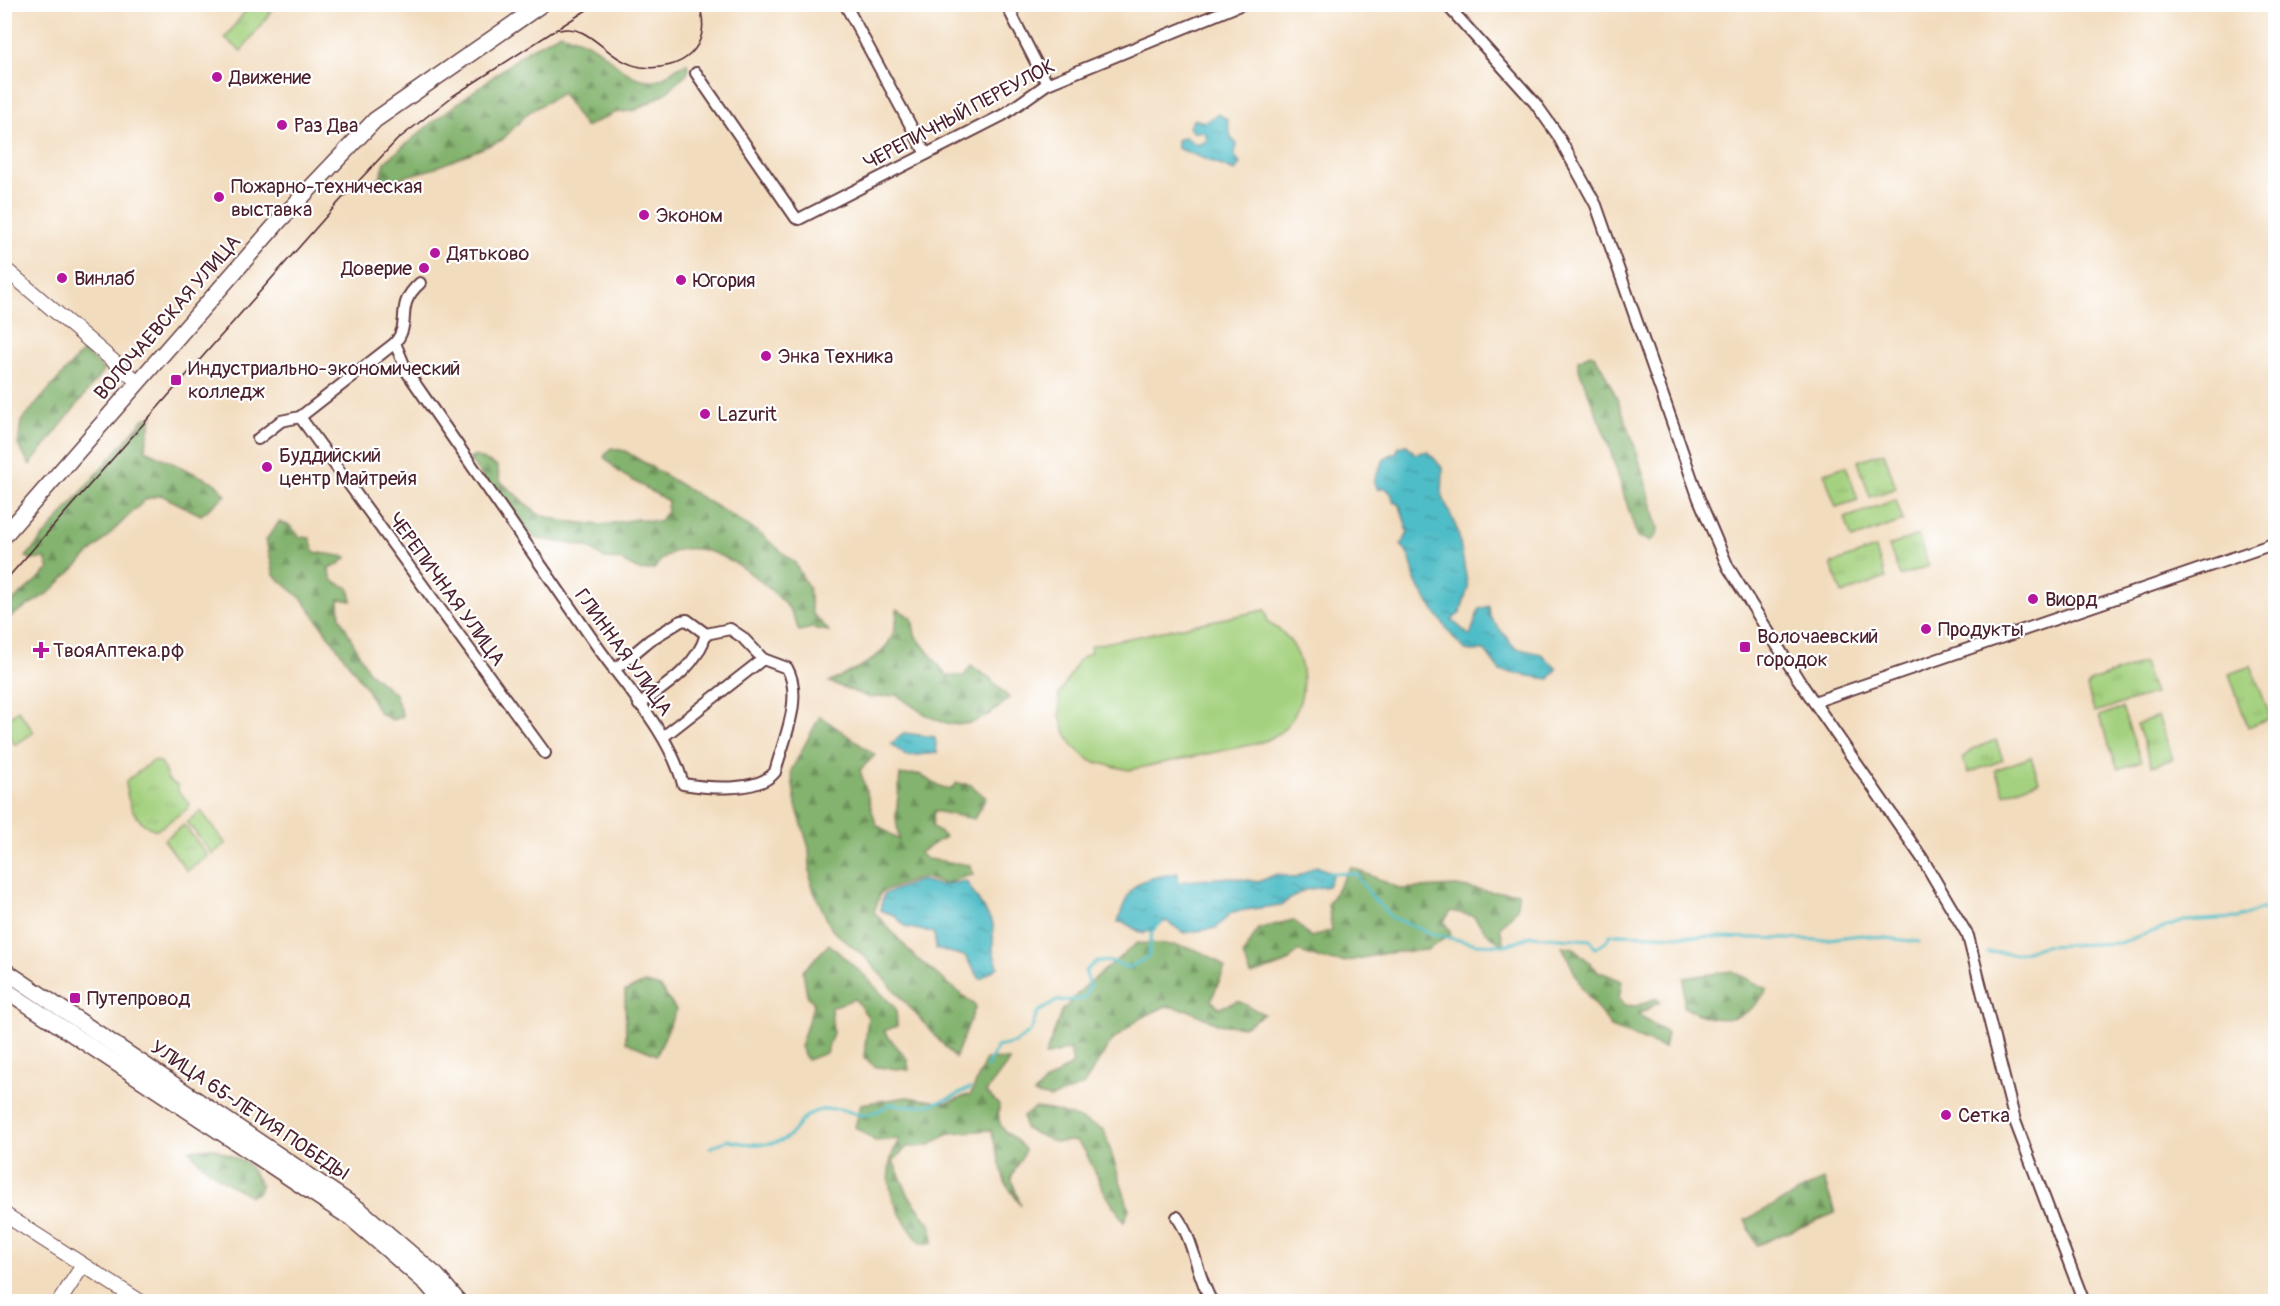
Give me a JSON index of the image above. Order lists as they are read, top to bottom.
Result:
{
  "streets": {
    "main road": ["ВОЛОЧАЕВСКАЯ УЛИЦА", "УЛИЦА 65-ЛЕТИЯ ПОБЕДЫ"],
    "street": ["ЧЕРЕПИЧНЫЙ ПЕРЕУЛОК", "ЧЕРЕПИЧНАЯ УЛИЦА", "ГЛИННАЯ УЛИЦА"]
  },
  "places": {
    "other": [
      "Движение",
      "Раз Два",
      "Пожарно-техническая выставка",
      "Эконом",
      "Дятьково",
      "Доверие",
      "Винлаб",
      "Югория",
      "Энка Техника",
      "Lazurit",
      "Буддийский центр Майтрейя",
      "Виорд",
      "Продукты",
      "Сетка"
    ],
    "transit": ["Индустриально-экономический колледж", "Волочаевский городок", "Путепровод"],
    "health": ["ТвояАптека.рф"]
  }
}
